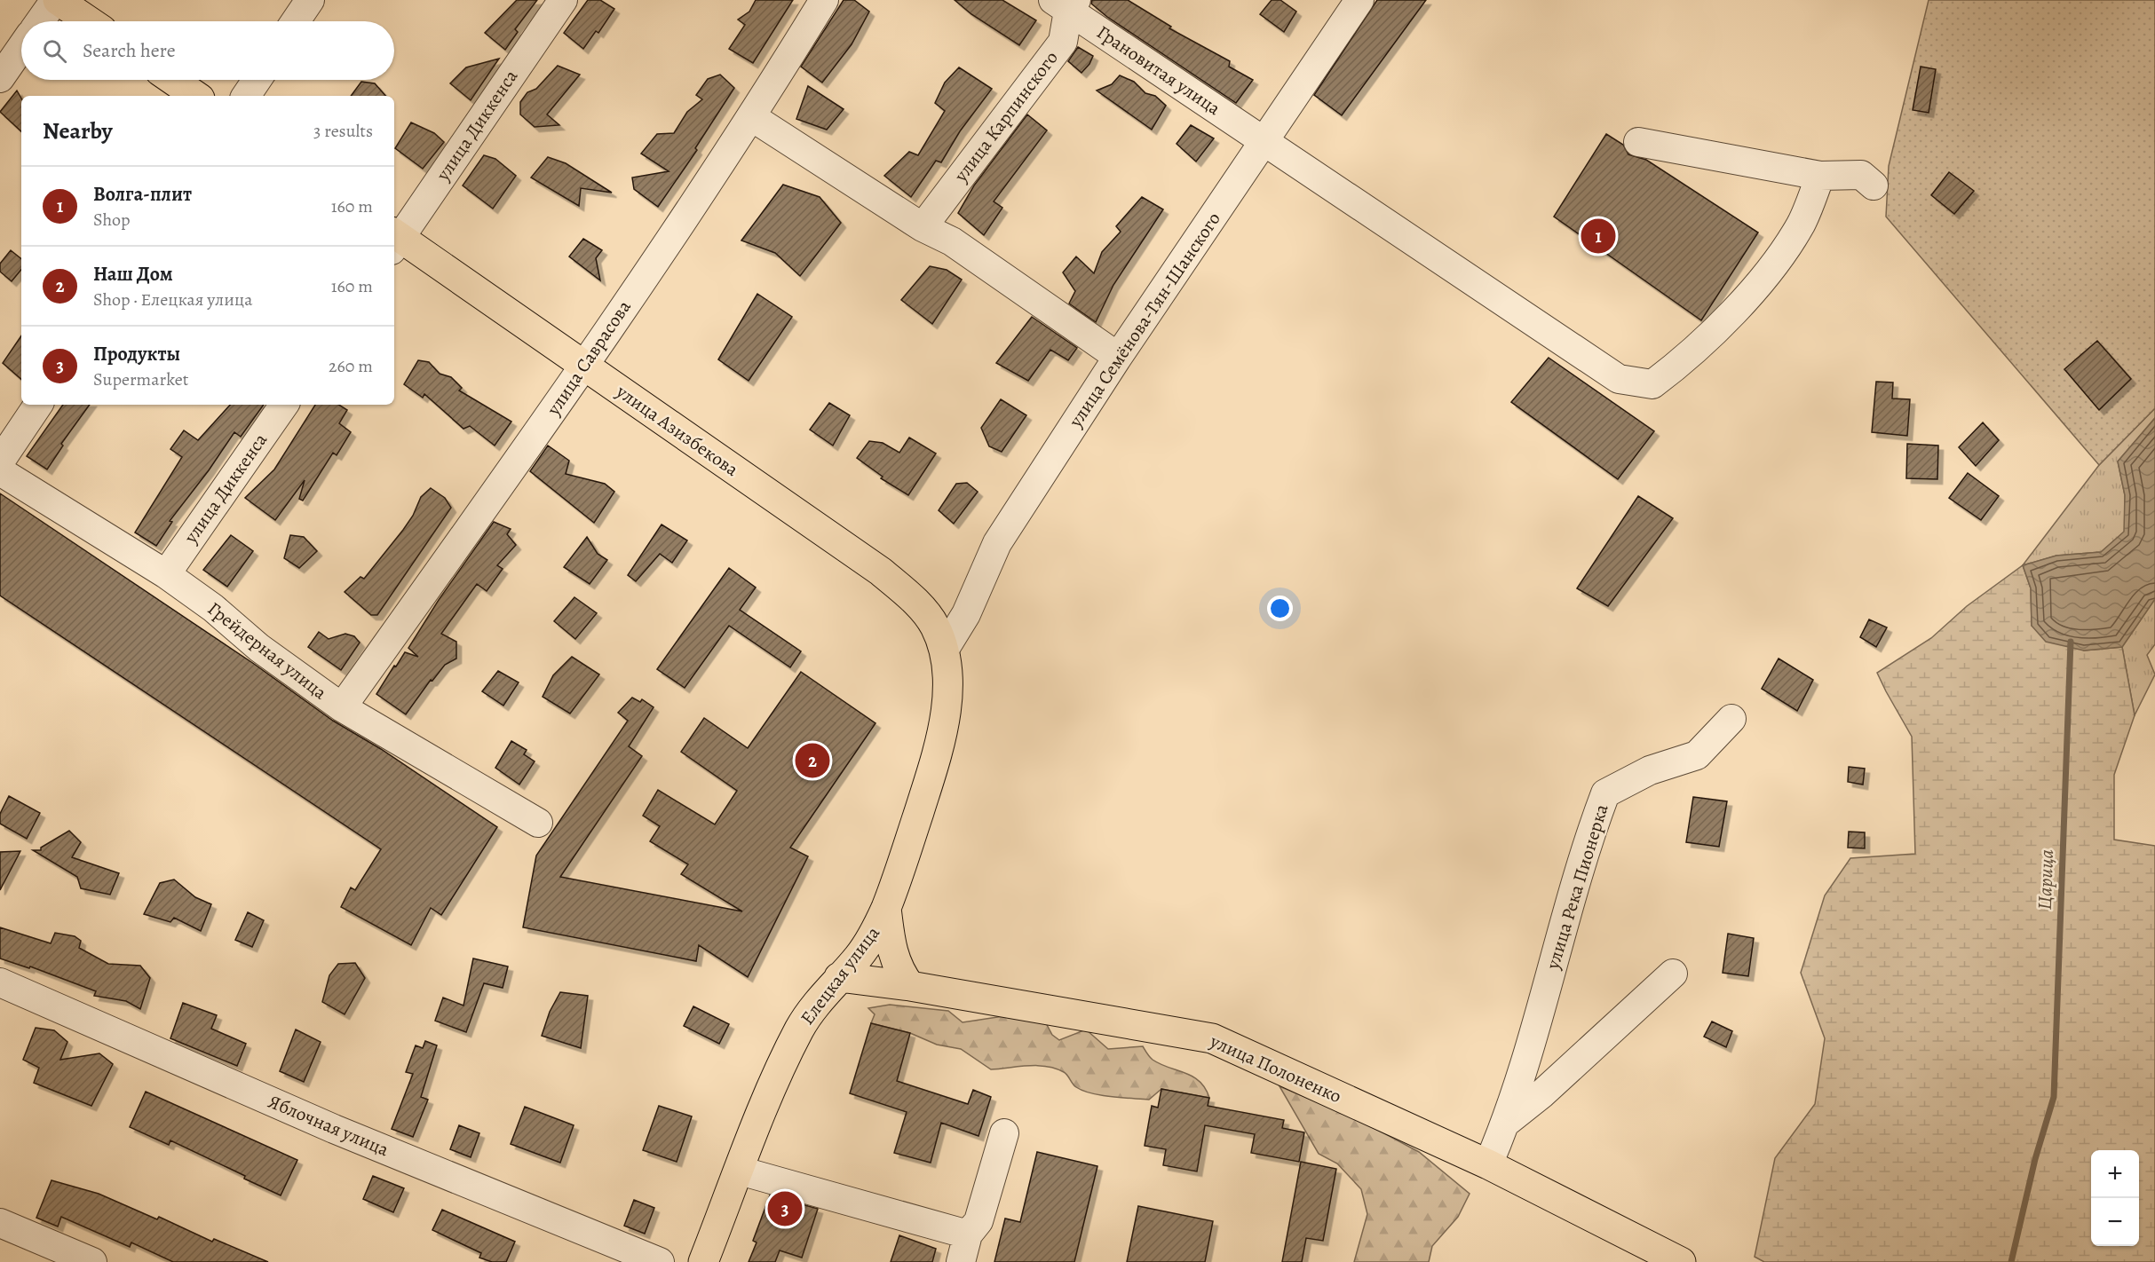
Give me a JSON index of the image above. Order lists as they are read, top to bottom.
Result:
{
  "streets": {
    "main road": ["улица Азизбекова", "Елецкая улица", "улица Полоненко"],
    "street": [
      "Грановитая улица",
      "улица Карпинского",
      "улица Диккенса",
      "улица Семёнова-Тян-Шанского",
      "улица Саврасова",
      "Грейдерная улица",
      "улица Река Пионерка",
      "Яблочная улица"
    ]
  },
  "crossings": [
    ["Грановитая улица", "улица Карпинского"],
    ["Грановитая улица", "улица Семёнова-Тян-Шанского"],
    ["улица Диккенса", "улица Азизбекова"],
    ["улица Диккенса", "Грейдерная улица"],
    ["улица Семёнова-Тян-Шанского", "улица Азизбекова"],
    ["улица Семёнова-Тян-Шанского", "Елецкая улица"],
    ["улица Саврасова", "улица Азизбекова"],
    ["улица Саврасова", "Грейдерная улица"],
    ["улица Азизбекова", "Елецкая улица"],
    ["улица Река Пионерка", "улица Полоненко"],
    ["Елецкая улица", "улица Полоненко"]
  ],
  "water": ["Царица"],
  "page": {
    "search": "Search here",
    "heading": ["Nearby", "3 results"],
    "list": [
      {
        "mark": "1",
        "name": "Волга-плит",
        "note": "Shop",
        "value": "160 m"
      },
      {
        "mark": "2",
        "name": "Наш Дом",
        "note": "Shop · Елецкая улица",
        "value": "160 m"
      },
      {
        "mark": "3",
        "name": "Продукты",
        "note": "Supermarket",
        "value": "260 m"
      }
    ],
    "pins": ["1", "2", "3"],
    "map_buttons": ["+", "−"]
  }
}
